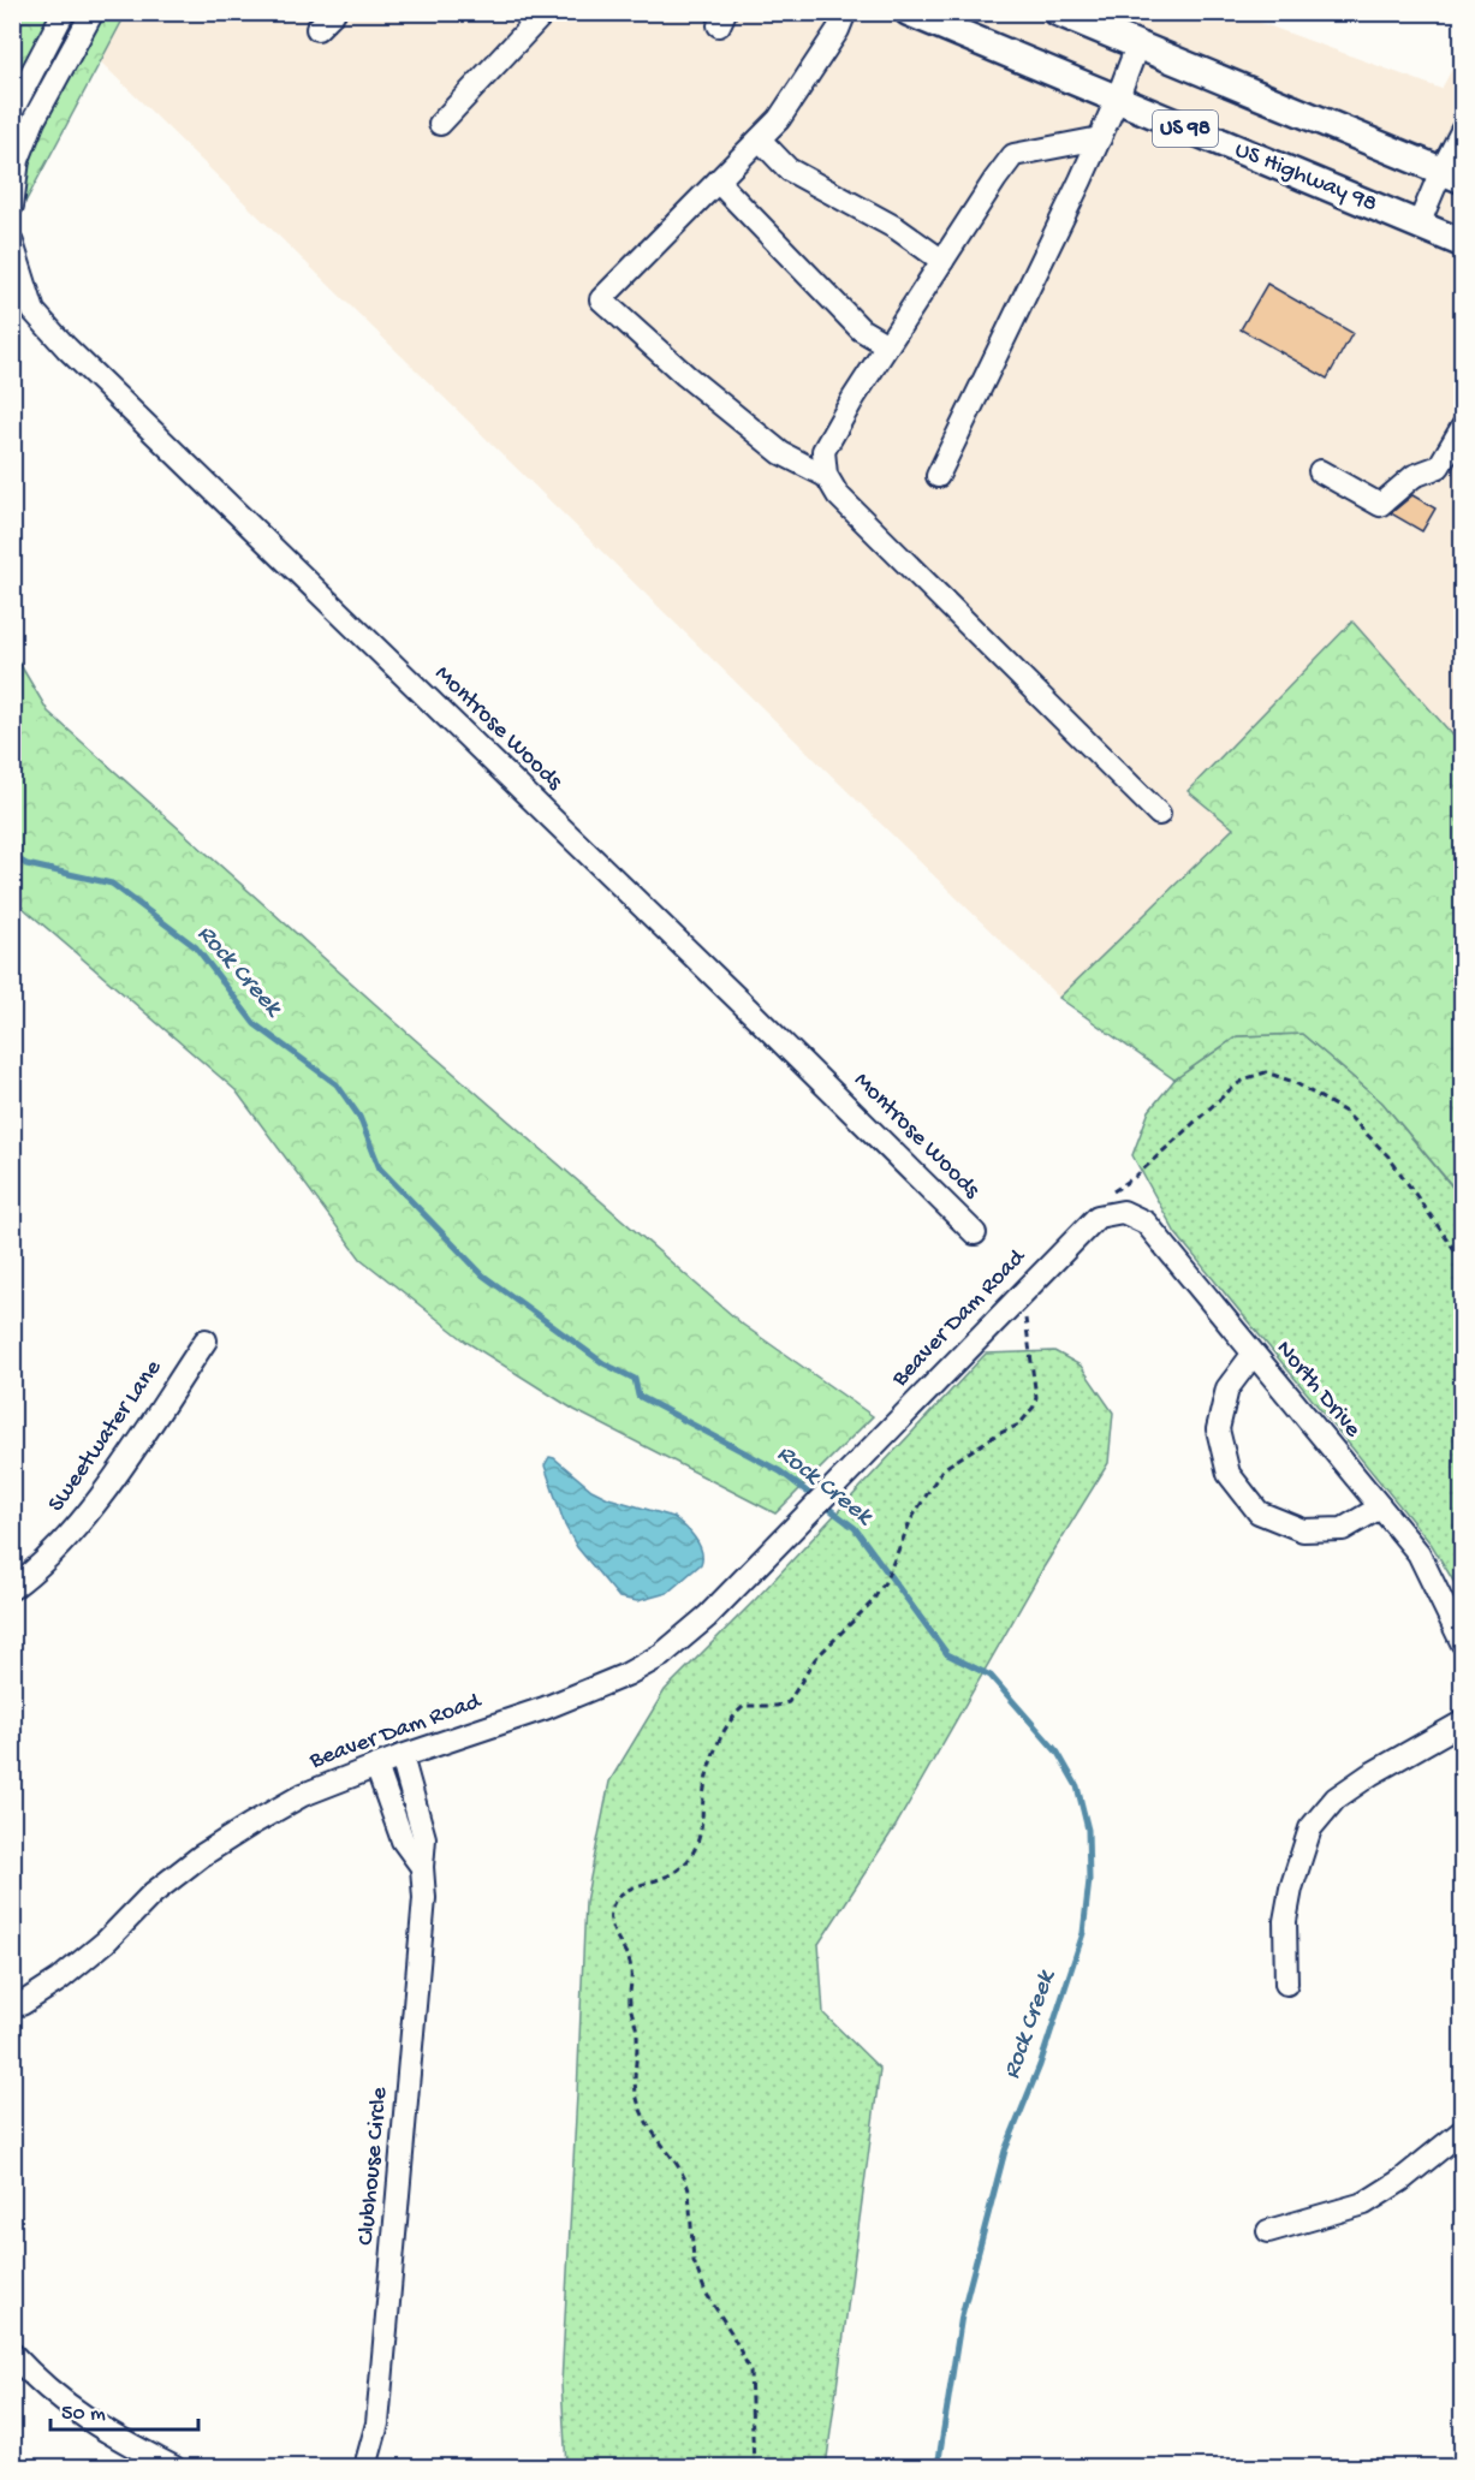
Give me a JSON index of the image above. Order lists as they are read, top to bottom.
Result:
{
  "streets": {
    "main road": ["US 98", "US Highway 98"],
    "street": [
      "Montrose Woods",
      "Beaver Dam Road",
      "North Drive",
      "Sweetwater Lane",
      "Clubhouse Circle"
    ]
  },
  "crossings": [
    ["Beaver Dam Road", "North Drive"],
    ["Beaver Dam Road", "Clubhouse Circle"]
  ],
  "water": ["Rock Creek"],
  "scale_bar": "50 m"
}
